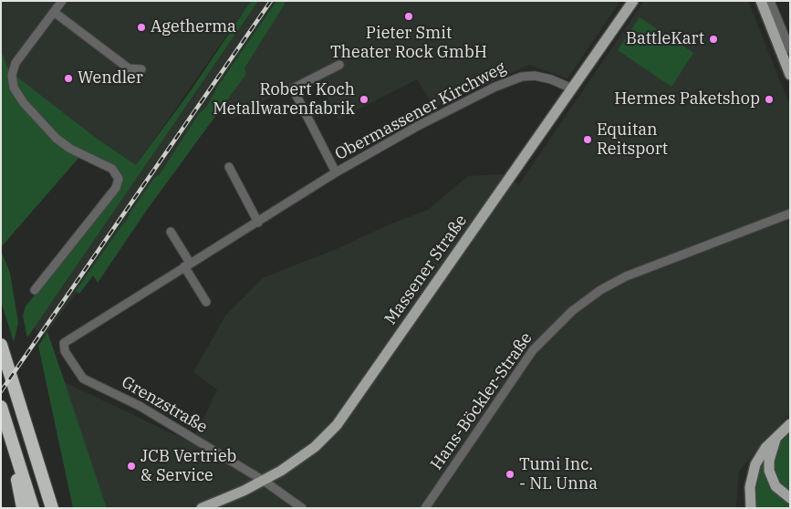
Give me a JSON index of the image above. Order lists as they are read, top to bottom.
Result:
{
  "streets": {
    "main road": ["Massener Straße"],
    "street": ["Obermassener Kirchweg", "Hans-Böckler-Straße", "Grenzstraße"]
  },
  "crossings": [
    ["Obermassener Kirchweg", "Massener Straße"],
    ["Obermassener Kirchweg", "Grenzstraße"],
    ["Massener Straße", "Grenzstraße"]
  ],
  "places": [
    "Pieter Smit Theater Rock GmbH",
    "Agetherma",
    "BattleKart",
    "Wendler",
    "Robert Koch Metallwarenfabrik",
    "Hermes Paketshop",
    "Equitan Reitsport",
    "JCB Vertrieb & Service",
    "Tumi Inc. - NL Unna"
  ]
}
